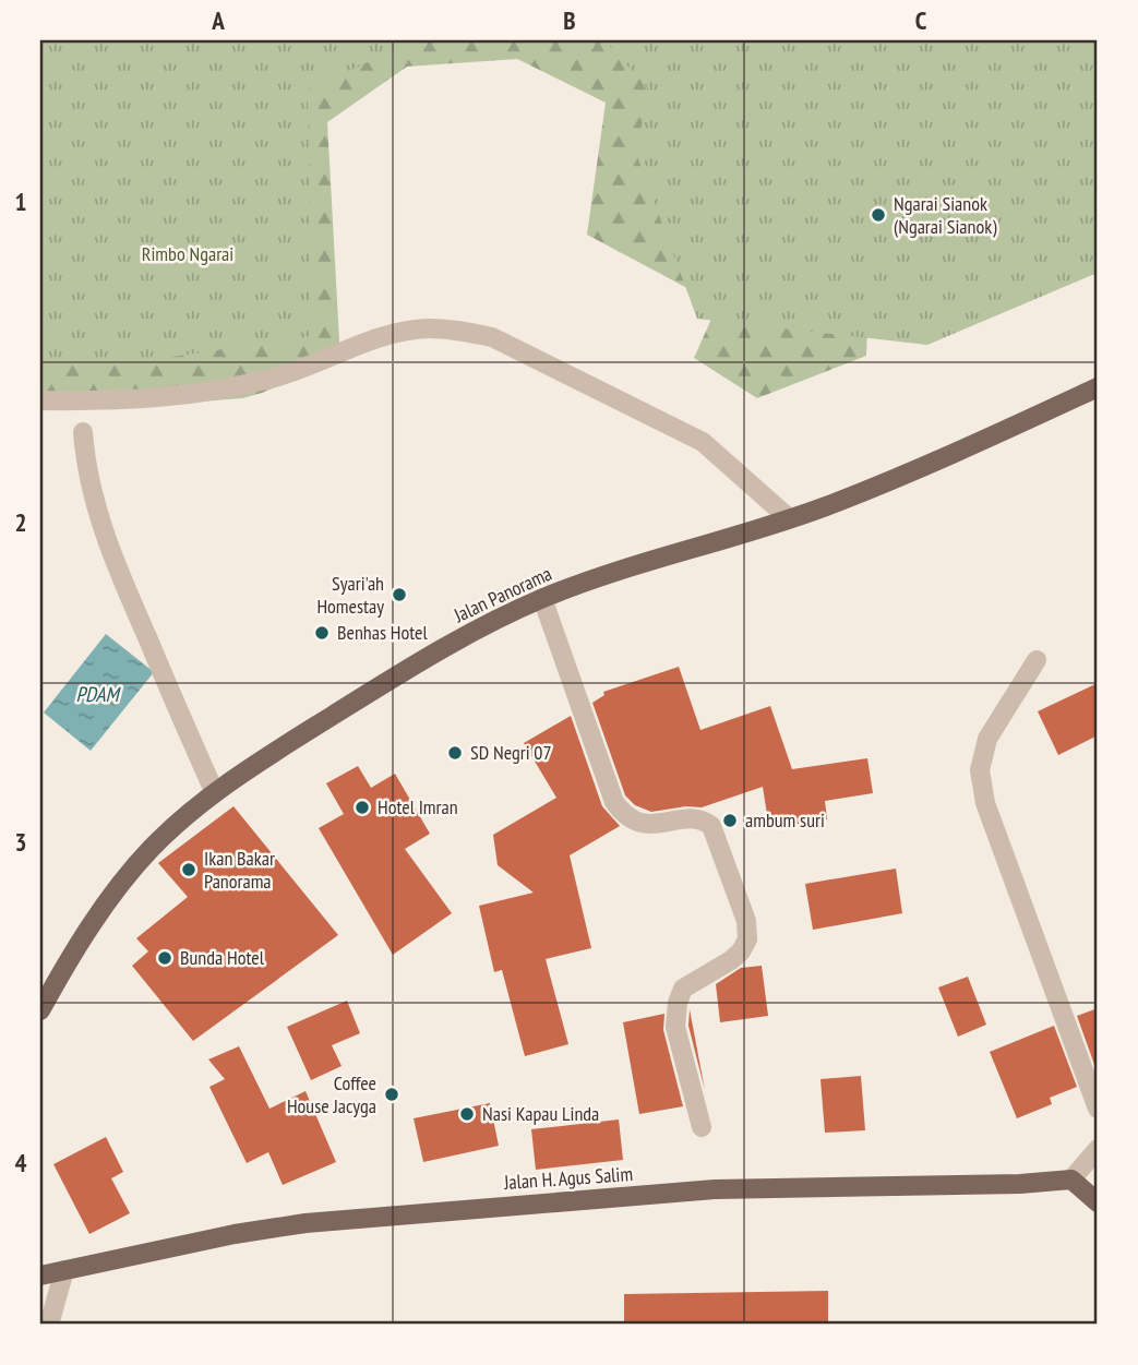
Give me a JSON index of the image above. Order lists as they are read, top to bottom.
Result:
{
  "streets": {
    "main road": ["Jalan Panorama", "Jalan H. Agus Salim"]
  },
  "water": ["PDAM"],
  "parks": ["Rimbo Ngarai"],
  "places": [
    "Ngarai Sianok (Ngarai Sianok)",
    "Syari'ah Homestay",
    "Benhas Hotel",
    "SD Negri 07",
    "Hotel Imran",
    "ambum suri",
    "Ikan Bakar Panorama",
    "Bunda Hotel",
    "Coffee House Jacyga",
    "Nasi Kapau Linda"
  ],
  "grid": {
    "columns": ["A", "B", "C"],
    "rows": [
      "1",
      "2",
      "3",
      "4"
    ]
  }
}
